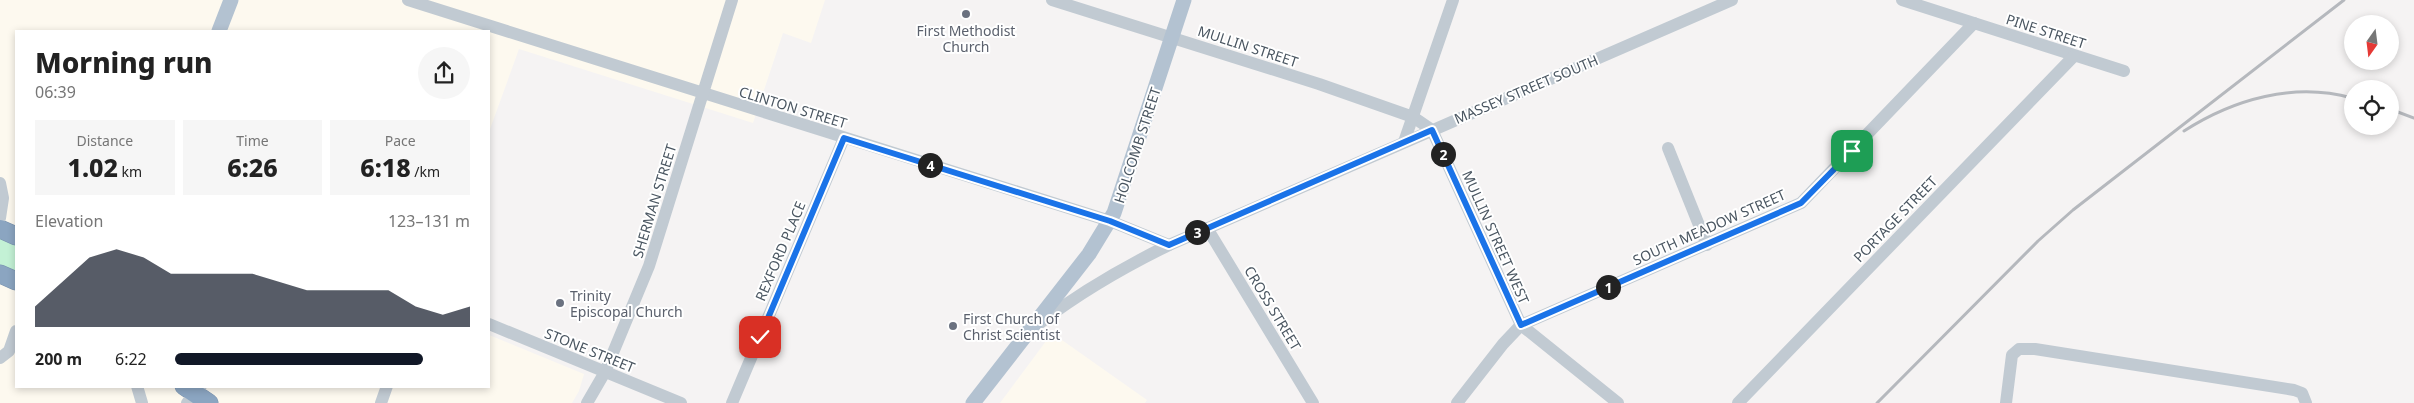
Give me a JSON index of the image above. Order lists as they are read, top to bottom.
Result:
{
  "streets": {
    "main road": ["MASSEY STREET SOUTH", "HOLCOMB STREET"],
    "street": [
      "PINE STREET",
      "MULLIN STREET",
      "CLINTON STREET",
      "SHERMAN STREET",
      "PORTAGE STREET",
      "SOUTH MEADOW STREET",
      "MULLIN STREET WEST",
      "REXFORD PLACE",
      "CROSS STREET",
      "STONE STREET"
    ]
  },
  "crossings": [
    ["PINE STREET", "PORTAGE STREET"],
    ["PINE STREET", "SOUTH MEADOW STREET"],
    ["MULLIN STREET", "MASSEY STREET SOUTH"],
    ["MULLIN STREET", "HOLCOMB STREET"],
    ["MULLIN STREET", "MULLIN STREET WEST"],
    ["MASSEY STREET SOUTH", "CLINTON STREET"],
    ["MASSEY STREET SOUTH", "HOLCOMB STREET"],
    ["MASSEY STREET SOUTH", "MULLIN STREET WEST"],
    ["MASSEY STREET SOUTH", "CROSS STREET"],
    ["CLINTON STREET", "HOLCOMB STREET"],
    ["CLINTON STREET", "SHERMAN STREET"],
    ["CLINTON STREET", "REXFORD PLACE"],
    ["SHERMAN STREET", "STONE STREET"],
    ["SOUTH MEADOW STREET", "MULLIN STREET WEST"]
  ],
  "places": ["First Methodist Church", "Trinity Episcopal Church", "First Church of Christ Scientist"],
  "north": "bottom",
  "page": {
    "heading": ["Morning run", "06:39"],
    "stats": [
      ["Distance", "1.02 km"],
      ["Time", "6:26"],
      ["Pace", "6:18 /km"]
    ],
    "pins": [
      "2",
      "4",
      "3",
      "1"
    ],
    "chart": ["Elevation", "123–131 m"],
    "list": [
      {
        "name": "200 m",
        "note": "6:22"
      }
    ]
  }
}
